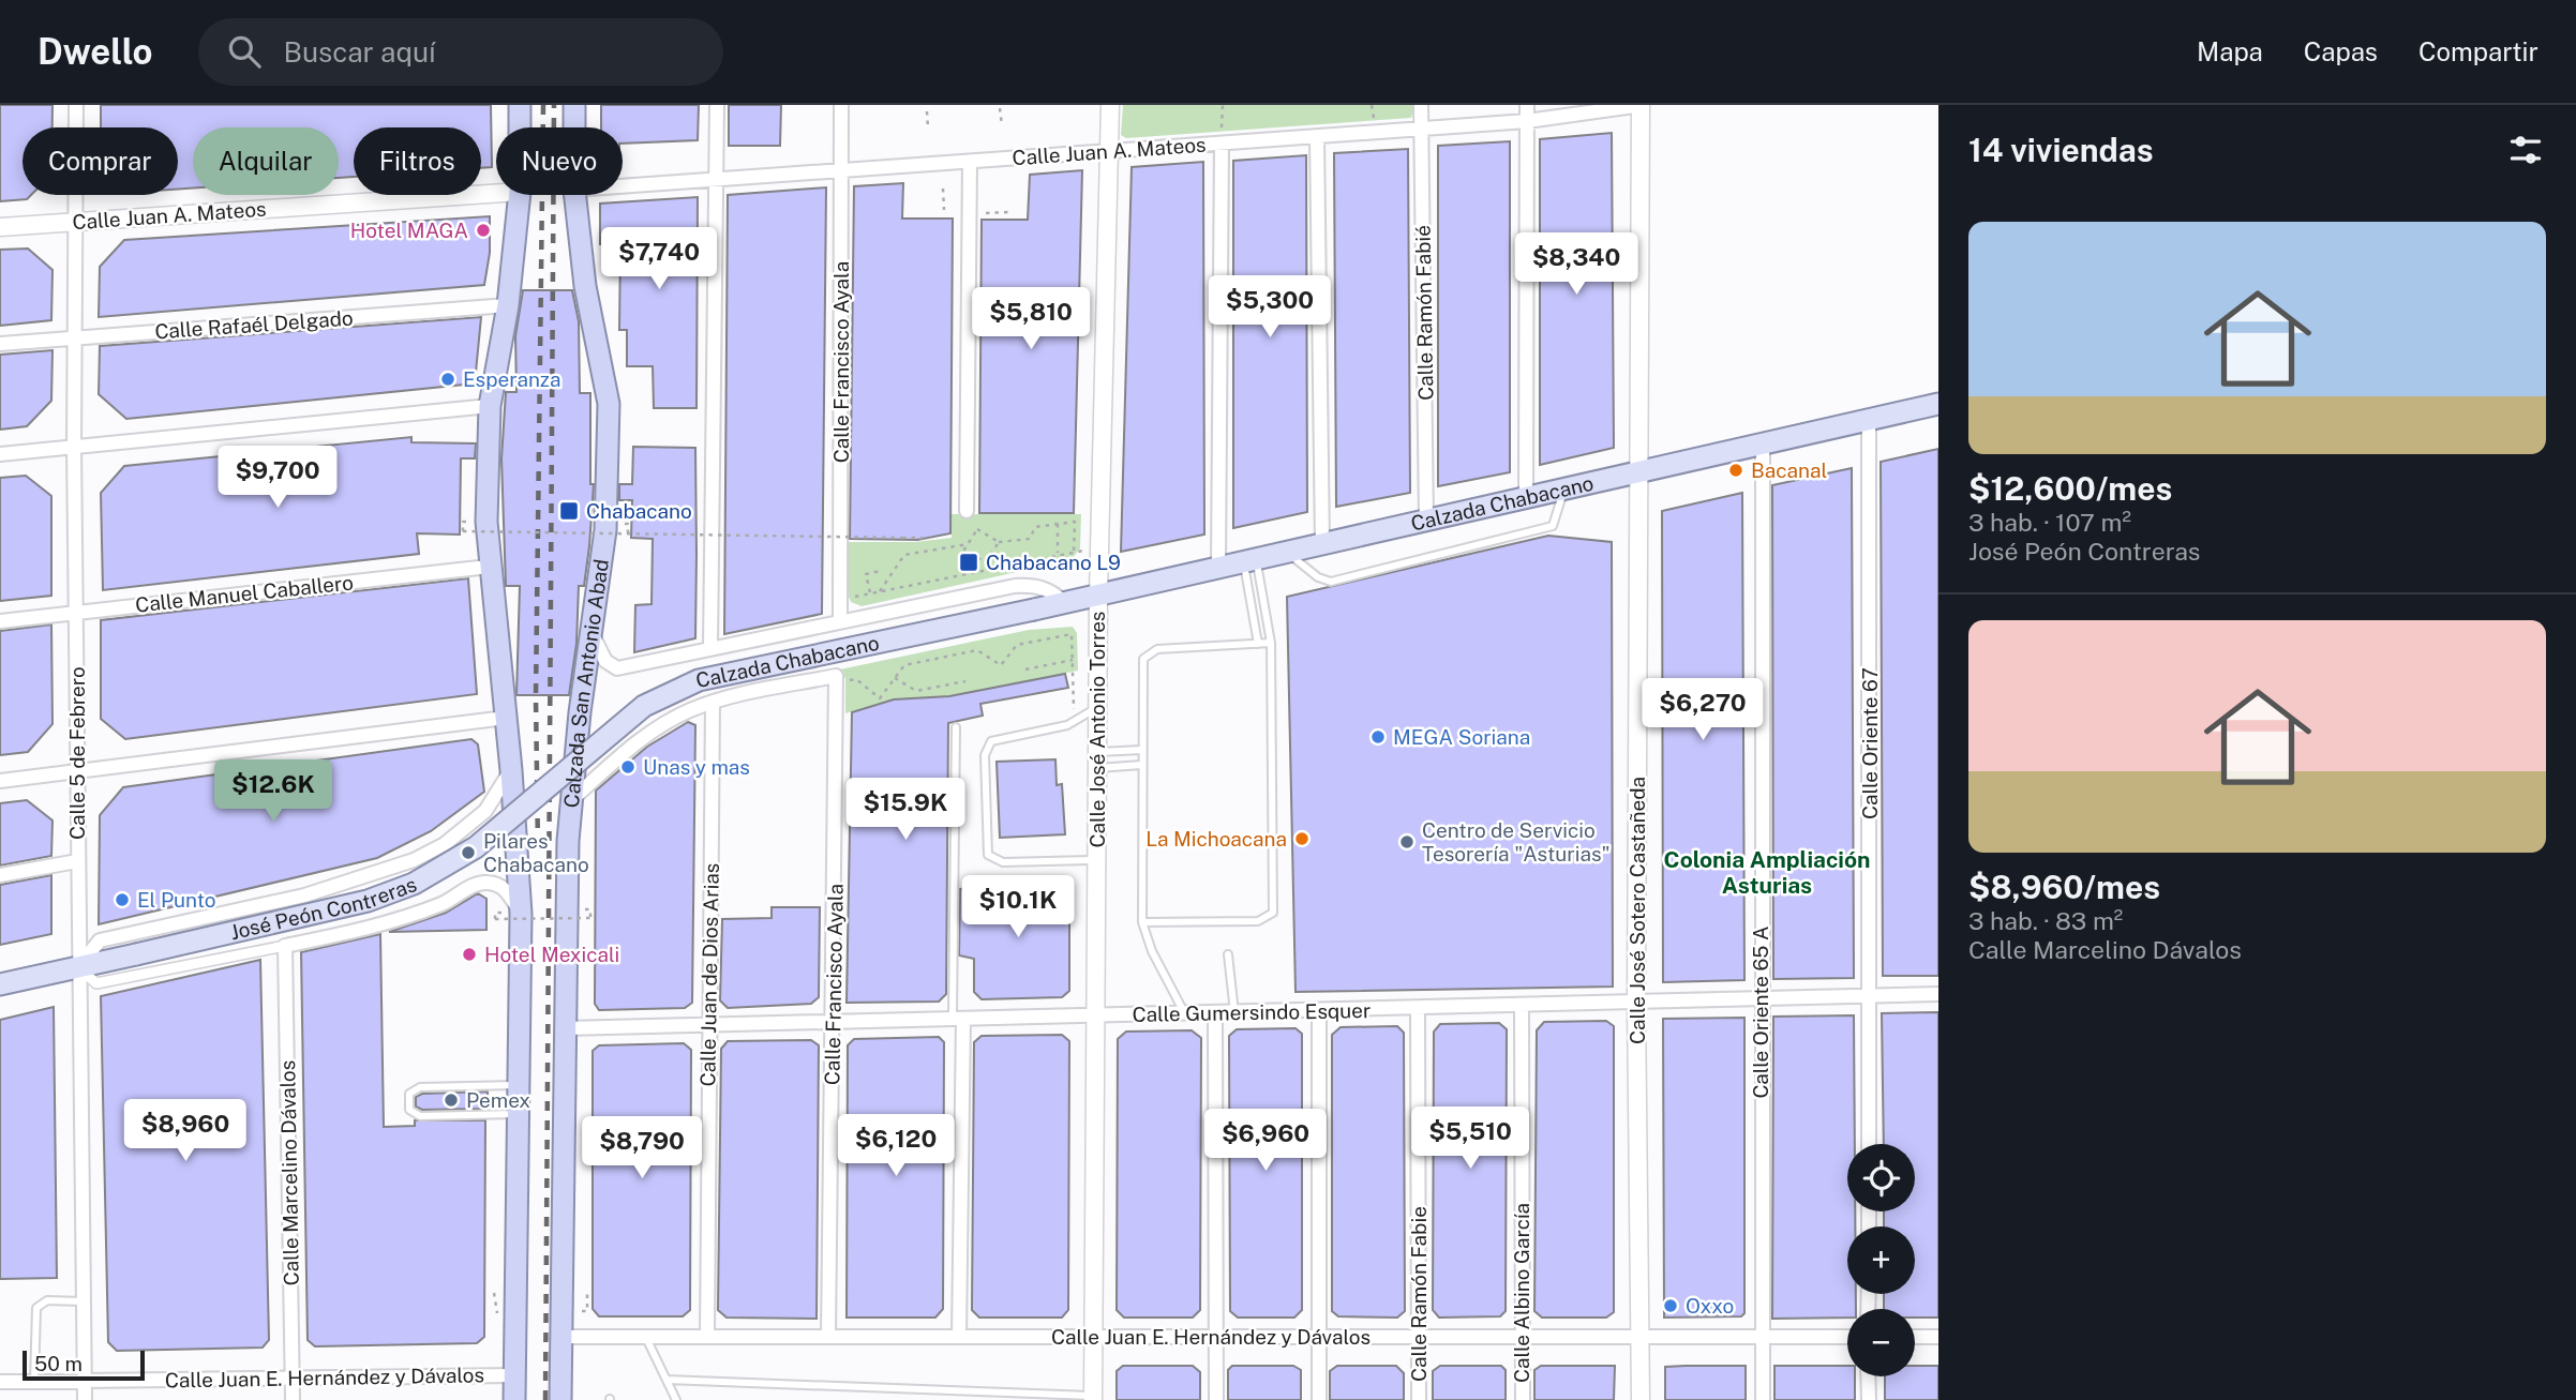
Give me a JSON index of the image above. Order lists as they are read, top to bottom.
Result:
{
  "streets": {
    "highway": ["Calzada San Antonio Abad"],
    "main road": ["Calzada Chabacano", "José Peón Contreras"],
    "street": [
      "Calle Juan A. Mateos",
      "Calle Ramón Fabié",
      "Calle Rafaél Delgado",
      "Calle Francisco Ayala",
      "Calle Manuel Caballero",
      "Calle José Antonio Torres",
      "Calle Oriente 67",
      "Calle 5 de Febrero",
      "Calle José Sotero Castañeda",
      "Calle Juan de Dios Arias",
      "Calle Gumersindo Esquer",
      "Calle Oriente 65 A",
      "Calle Marcelino Dávalos",
      "Calle Albino García",
      "Calle Ramón Fabie",
      "Calle Juan E. Hernández y Dávalos"
    ]
  },
  "crossings": [
    ["Calle Juan A. Mateos", "Calle Ramón Fabié"],
    ["Calle Juan A. Mateos", "Calle Francisco Ayala"],
    ["Calle Juan A. Mateos", "Calle José Antonio Torres"],
    ["Calle Juan A. Mateos", "Calle 5 de Febrero"],
    ["Calle Juan A. Mateos", "Calle José Sotero Castañeda"],
    ["Calle Ramón Fabié", "Calzada Chabacano"],
    ["Calle Rafaél Delgado", "Calle 5 de Febrero"],
    ["Calle Francisco Ayala", "Calzada Chabacano"],
    ["Calle Francisco Ayala", "Calle Gumersindo Esquer"],
    ["Calle Francisco Ayala", "Calle Juan E. Hernández y Dávalos"],
    ["Calzada Chabacano", "Calzada San Antonio Abad"],
    ["Calzada Chabacano", "Calle José Antonio Torres"],
    ["Calzada Chabacano", "Calle Oriente 67"],
    ["Calzada Chabacano", "José Peón Contreras"],
    ["Calzada Chabacano", "Calle José Sotero Castañeda"],
    ["Calzada Chabacano", "Calle Juan de Dios Arias"],
    ["Calzada Chabacano", "Calle Oriente 65 A"],
    ["Calle Manuel Caballero", "Calle 5 de Febrero"],
    ["Calzada San Antonio Abad", "Calle Gumersindo Esquer"],
    ["Calzada San Antonio Abad", "Calle Juan E. Hernández y Dávalos"],
    ["Calle José Antonio Torres", "Calle Gumersindo Esquer"],
    ["Calle José Antonio Torres", "Calle Juan E. Hernández y Dávalos"],
    ["Calle Oriente 67", "Calle Gumersindo Esquer"],
    ["Calle 5 de Febrero", "José Peón Contreras"],
    ["Calle 5 de Febrero", "Calle Juan E. Hernández y Dávalos"],
    ["José Peón Contreras", "Calle Marcelino Dávalos"],
    ["Calle José Sotero Castañeda", "Calle Gumersindo Esquer"],
    ["Calle José Sotero Castañeda", "Calle Juan E. Hernández y Dávalos"],
    ["Calle Juan de Dios Arias", "Calle Gumersindo Esquer"],
    ["Calle Juan de Dios Arias", "Calle Juan E. Hernández y Dávalos"],
    ["Calle Gumersindo Esquer", "Calle Oriente 65 A"],
    ["Calle Gumersindo Esquer", "Calle Albino García"],
    ["Calle Gumersindo Esquer", "Calle Ramón Fabie"],
    ["Calle Oriente 65 A", "Calle Juan E. Hernández y Dávalos"],
    ["Calle Marcelino Dávalos", "Calle Juan E. Hernández y Dávalos"],
    ["Calle Albino García", "Calle Juan E. Hernández y Dávalos"],
    ["Calle Ramón Fabie", "Calle Juan E. Hernández y Dávalos"]
  ],
  "districts": ["Colonia Ampliación Asturias"],
  "places": {
    "other": [
      "Hotel MAGA",
      "Esperanza",
      "Bacanal",
      "MEGA Soriana",
      "Unas y mas",
      "La Michoacana",
      "Centro de Servicio Tesorería \"Asturias\"",
      "Pilares Chabacano",
      "El Punto",
      "Hotel Mexicali",
      "Pemex",
      "Oxxo"
    ],
    "transit": ["Chabacano", "Chabacano L9"]
  },
  "scale_bar": "50 m",
  "page": {
    "header": "Dwello",
    "search": "Buscar aquí",
    "nav": ["Mapa", "Capas", "Compartir"],
    "heading": "14 viviendas",
    "chip": [
      "Comprar",
      "Alquilar",
      "Filtros",
      "Nuevo"
    ],
    "list": [
      {
        "name": "$12,600/mes",
        "note": "3 hab. · 107 m² · José Peón Contreras"
      },
      {
        "name": "$8,960/mes",
        "note": "3 hab. · 83 m² · Calle Marcelino Dávalos"
      }
    ],
    "price": [
      "$7,740",
      "$8,340",
      "$5,300",
      "$5,810",
      "$9,700",
      "$6,270",
      "$12.6K",
      "$15.9K",
      "$10.1K",
      "$8,960",
      "$5,510",
      "$6,960",
      "$6,120",
      "$8,790"
    ],
    "map_buttons": ["+", "−"],
    "scale": "50 m"
  }
}
